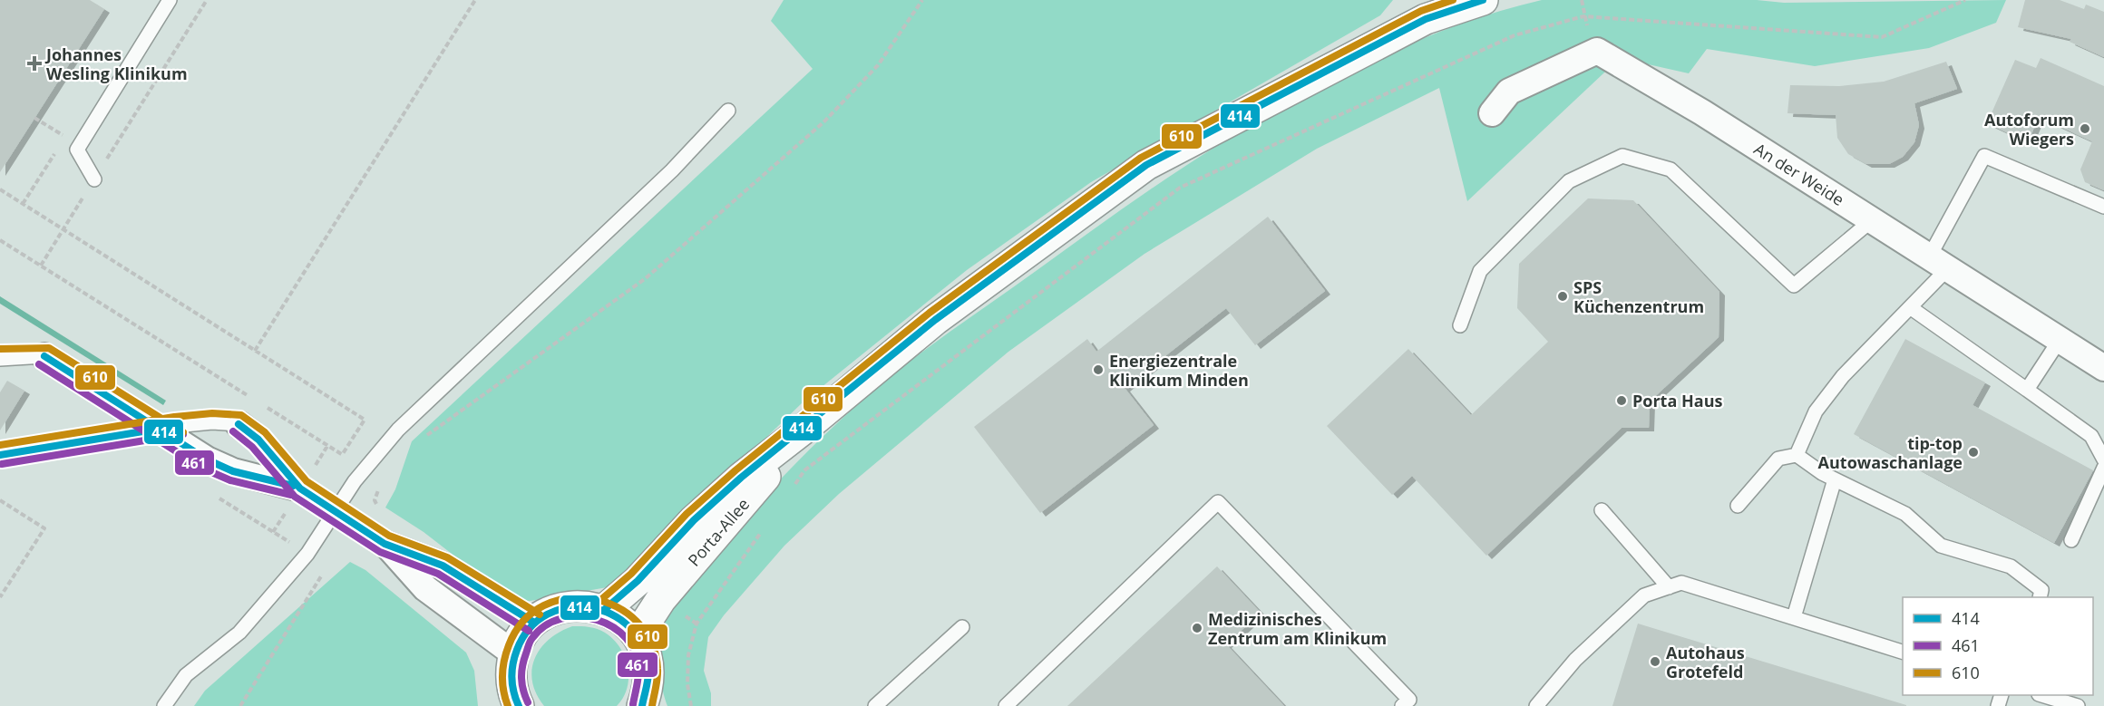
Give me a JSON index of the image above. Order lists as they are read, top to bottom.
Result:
{
  "streets": {
    "street": ["An der Weide", "Porta-Allee"]
  },
  "places": {
    "health": ["Johannes Wesling Klinikum"],
    "other": [
      "Autoforum Wiegers",
      "SPS Küchenzentrum",
      "Energiezentrale Klinikum Minden",
      "Porta Haus",
      "tip-top Autowaschanlage",
      "Medizinisches Zentrum am Klinikum",
      "Autohaus Grotefeld"
    ]
  },
  "lines": ["transit line 414", "transit line 610", "transit line 461"],
  "legend": ["414", "461", "610"]
}
